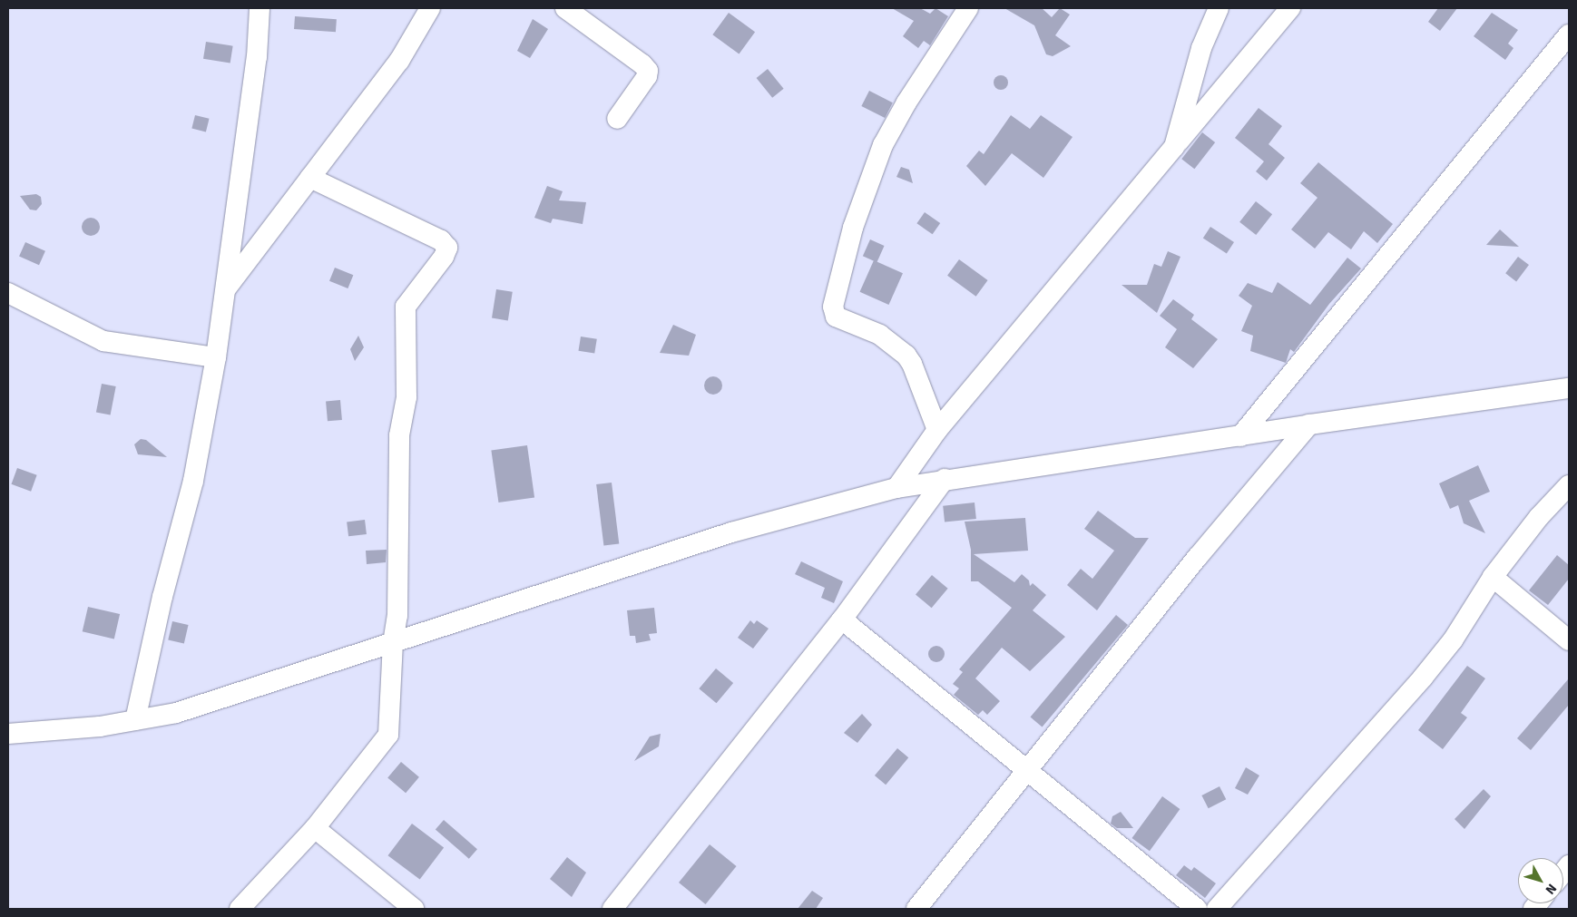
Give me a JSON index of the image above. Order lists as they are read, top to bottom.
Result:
{
  "north": "bottom right"
}
